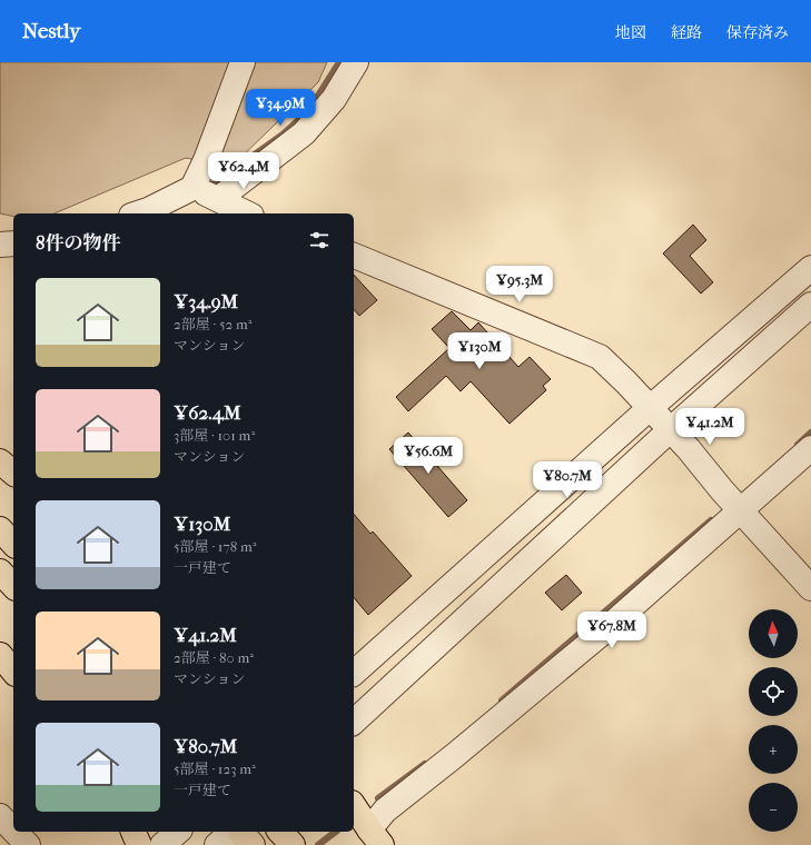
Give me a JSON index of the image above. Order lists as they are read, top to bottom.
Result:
{
  "north": "top",
  "page": {
    "header": "Nestly",
    "nav": ["地図", "経路", "保存済み"],
    "price": [
      "¥34.9M",
      "¥62.4M",
      "¥95.3M",
      "¥130M",
      "¥41.2M",
      "¥56.6M",
      "¥80.7M",
      "¥67.8M"
    ],
    "heading": "8件の物件",
    "list": [
      {
        "name": "¥34.9M",
        "note": "2部屋 · 52 m² · マンション"
      },
      {
        "name": "¥62.4M",
        "note": "3部屋 · 101 m² · マンション"
      },
      {
        "name": "¥130M",
        "note": "5部屋 · 178 m² · 一戸建て"
      },
      {
        "name": "¥41.2M",
        "note": "2部屋 · 80 m² · マンション"
      },
      {
        "name": "¥80.7M",
        "note": "5部屋 · 123 m² · 一戸建て"
      }
    ],
    "map_buttons": ["+", "−"]
  }
}
